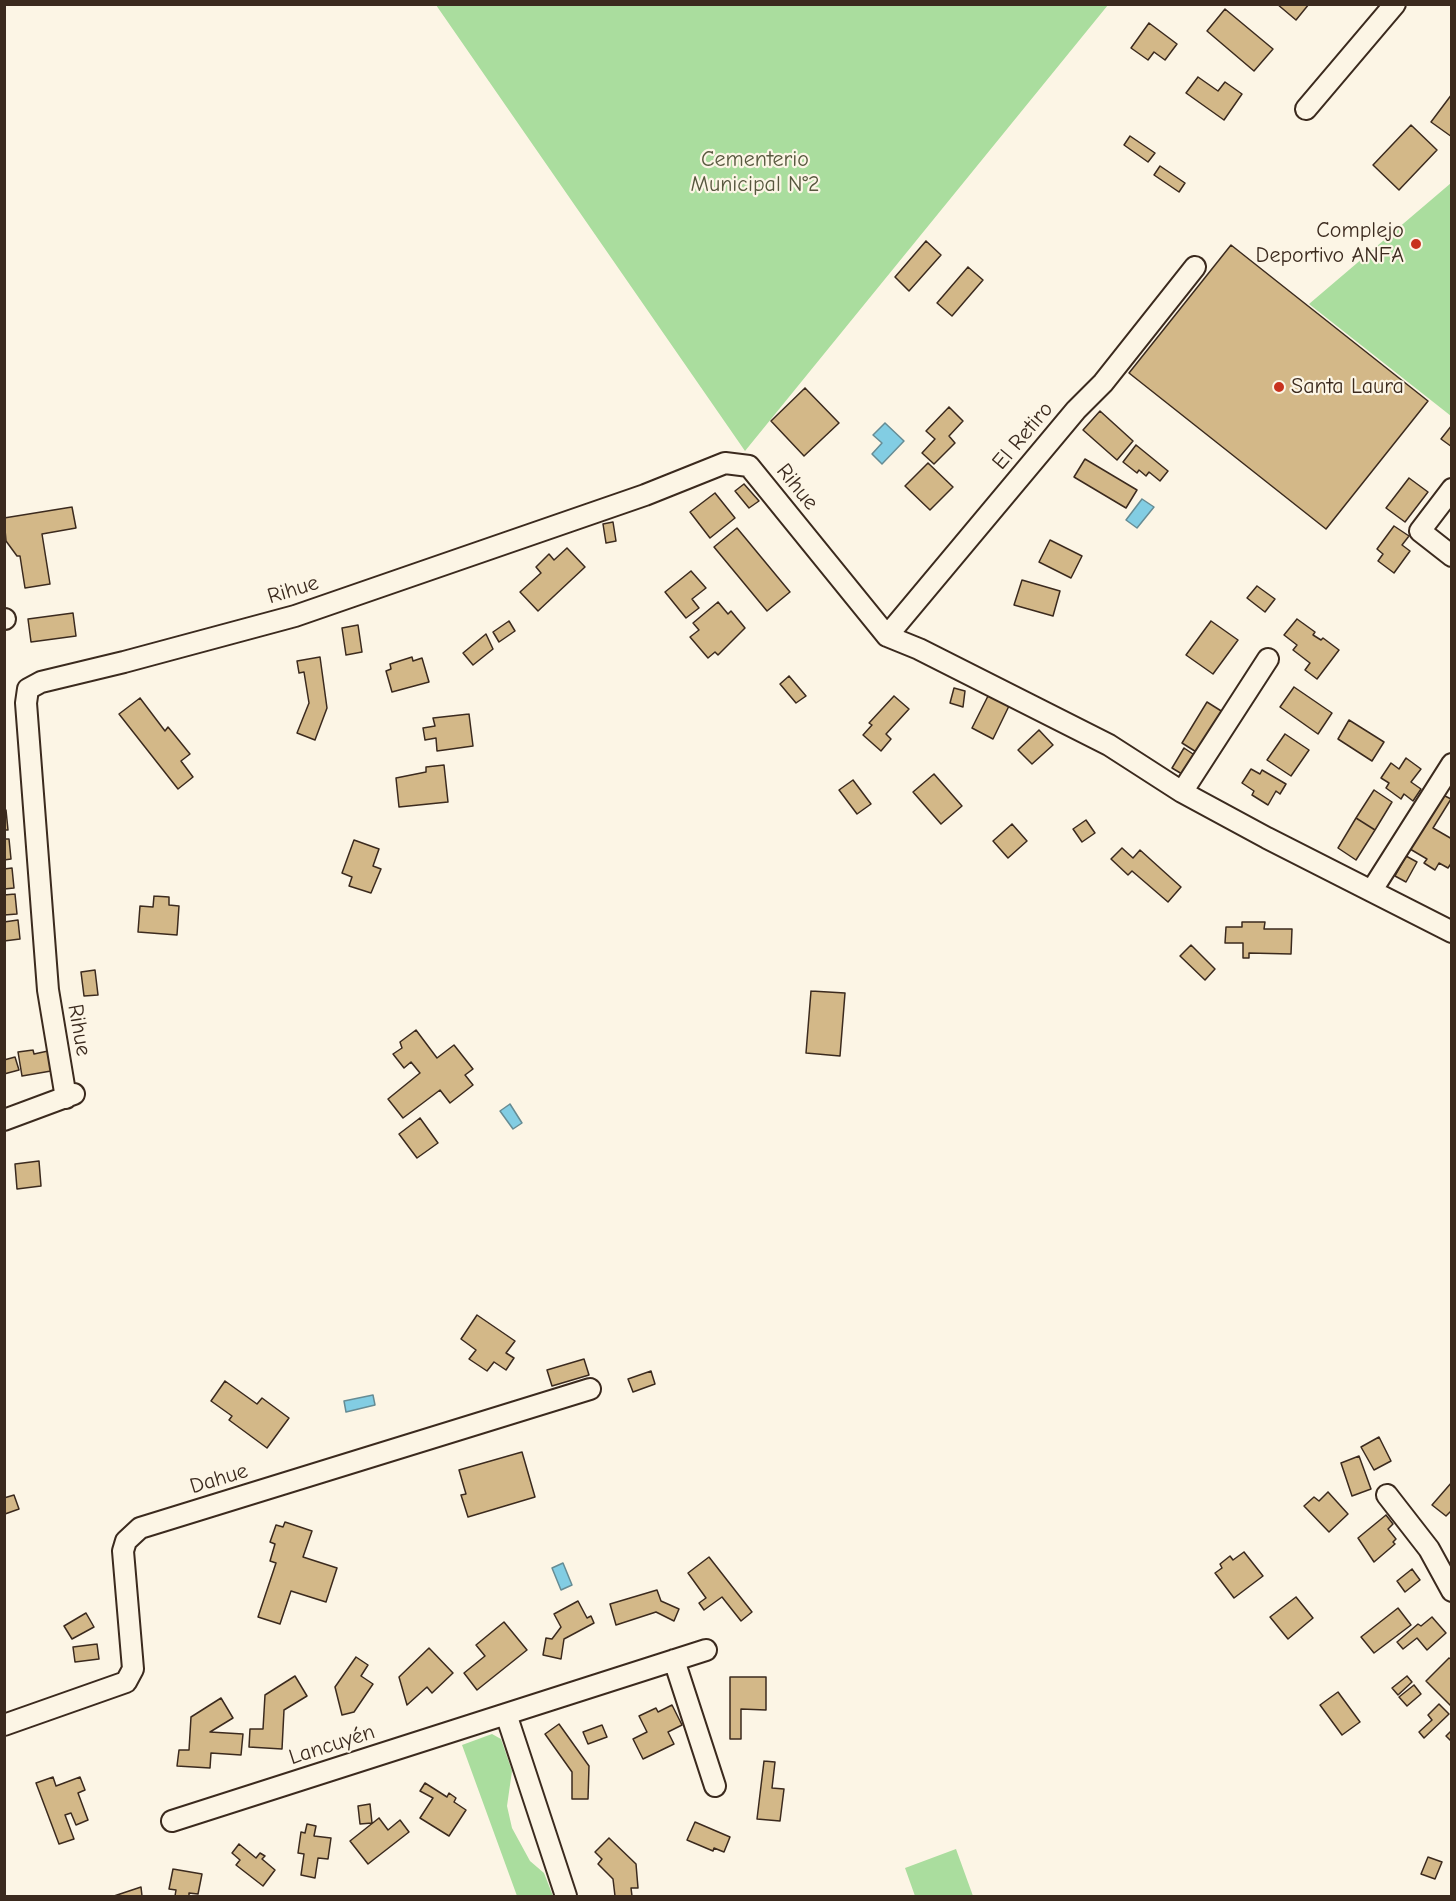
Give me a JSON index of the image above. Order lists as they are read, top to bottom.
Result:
{
  "streets": {
    "street": [
      "El Retiro",
      "Rihue",
      "Dahue",
      "Lancuyén"
    ]
  },
  "crossings": [
    ["El Retiro", "Rihue"]
  ],
  "parks": ["Cementerio Municipal N°2"],
  "places": ["Complejo Deportivo ANFA", "Santa Laura"]
}
